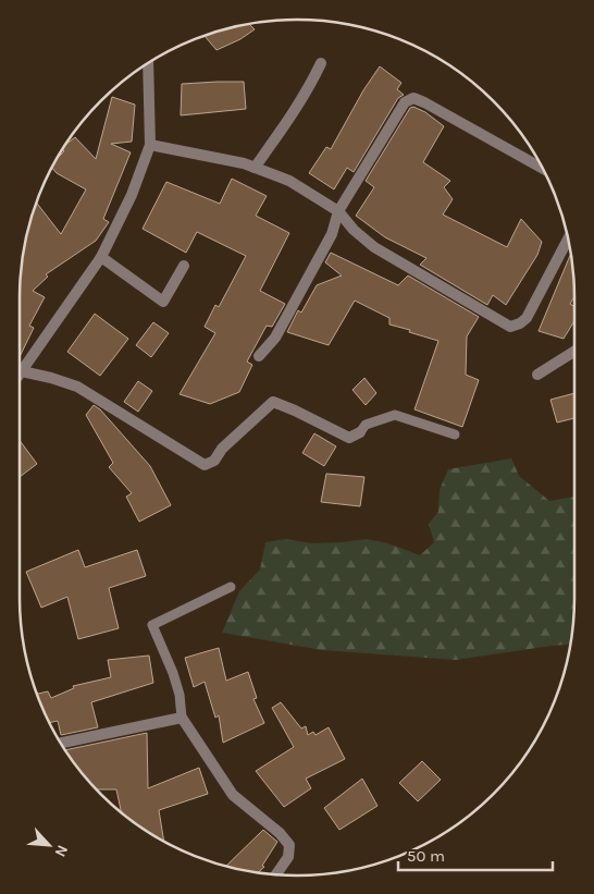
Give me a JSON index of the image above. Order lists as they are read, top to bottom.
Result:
{
  "scale_bar": "50 m",
  "north": "bottom right"
}
